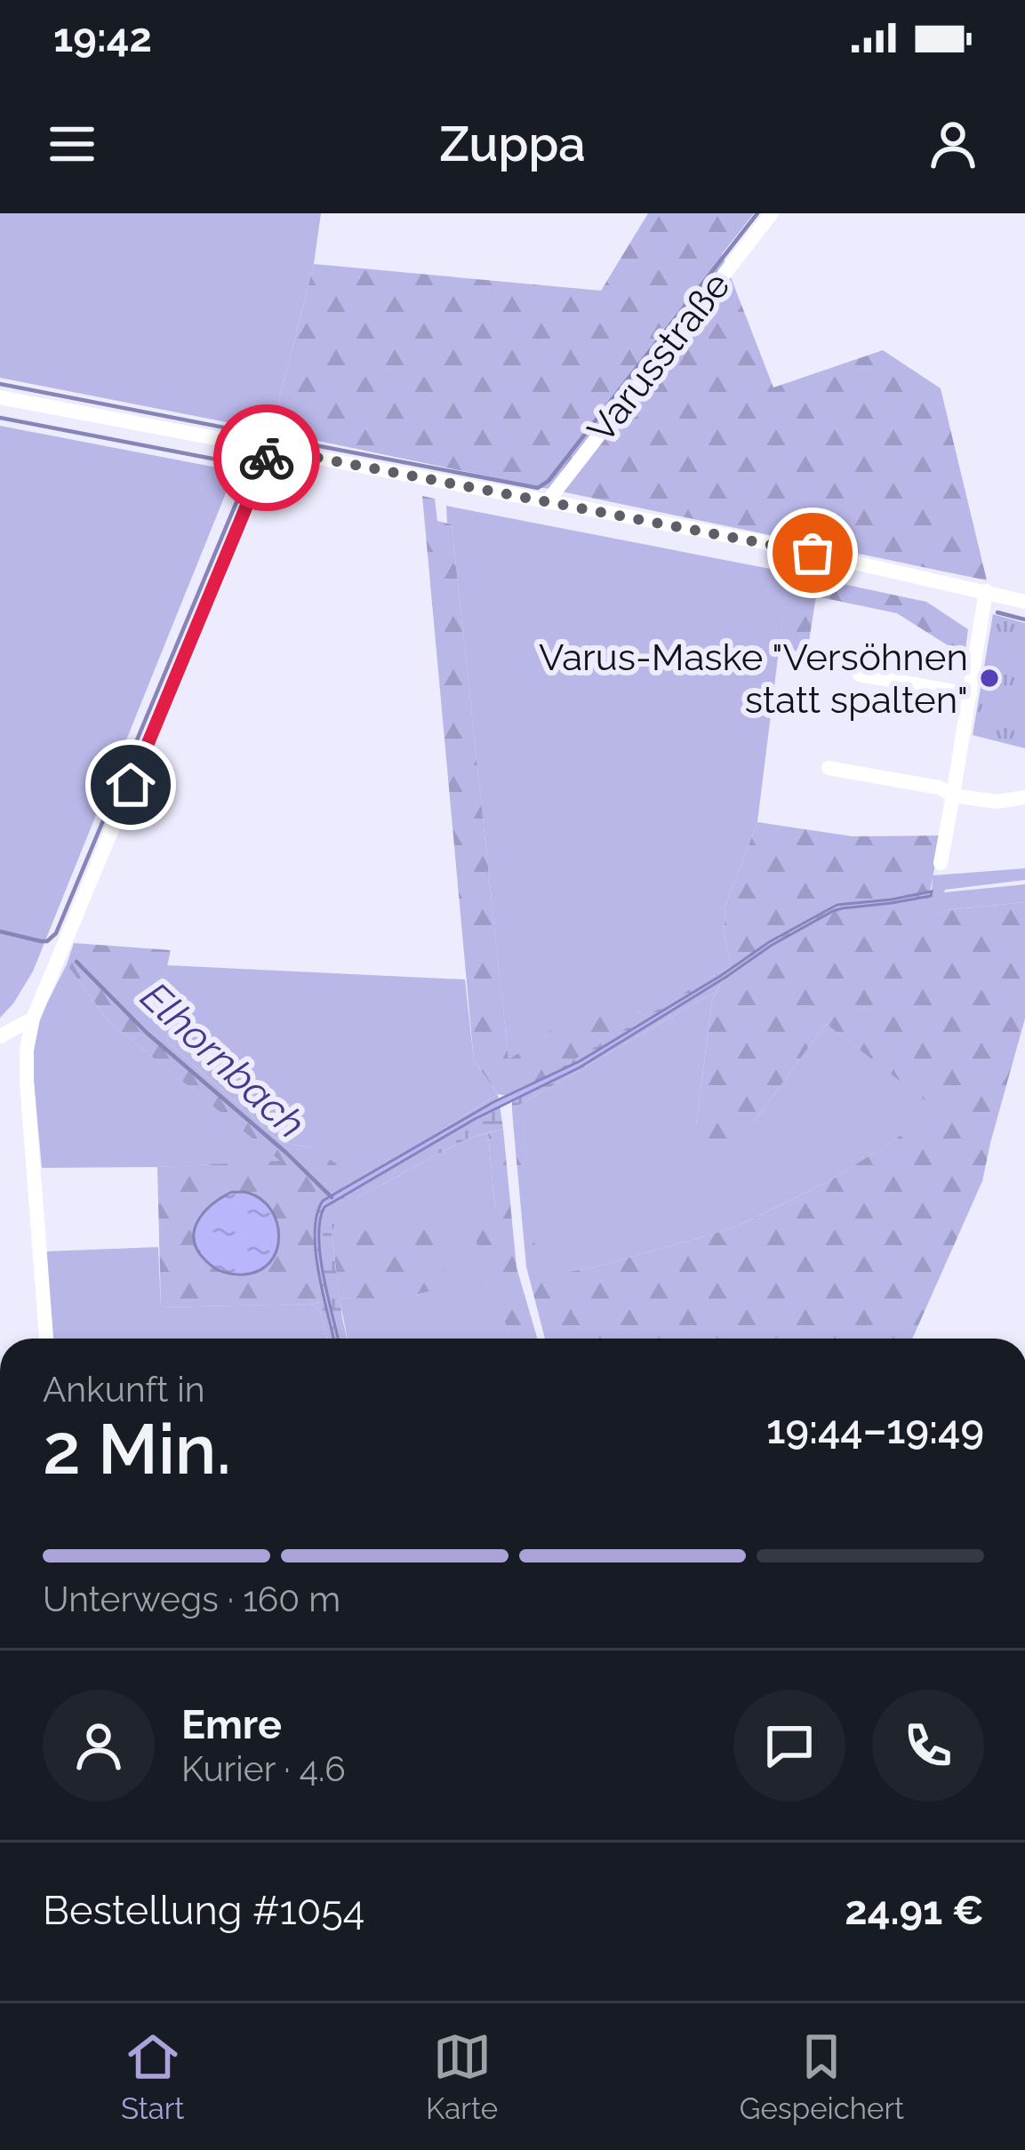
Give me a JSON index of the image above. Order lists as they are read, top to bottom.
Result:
{
  "streets": {
    "street": ["Varusstraße"]
  },
  "water": ["Elhornbach"],
  "places": ["Varus-Maske \"Versöhnen statt spalten\""],
  "page": {
    "status": "19:42",
    "header": "Zuppa",
    "heading": ["2 Min.", "Ankunft in", "19:44–19:49"],
    "panel": [
      "Emre",
      "Kurier · 4.6",
      "Bestellung #1054",
      "24.91 €"
    ],
    "bar": "Unterwegs · 160 m",
    "tabs": ["Start", "Karte", "Gespeichert"]
  }
}
